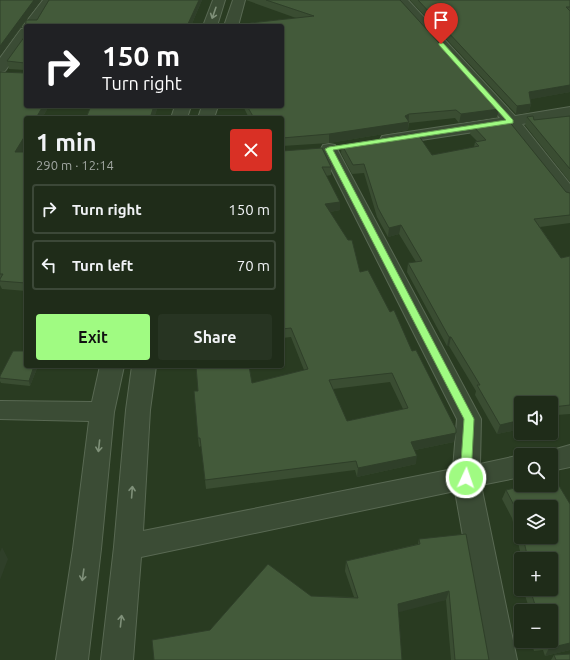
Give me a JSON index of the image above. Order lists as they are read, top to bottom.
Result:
{
  "page": {
    "turn": ["150 m", "Turn right"],
    "heading": ["1 min", "290 m · 12:14"],
    "list": [
      {
        "name": "Turn right",
        "value": "150 m"
      },
      {
        "name": "Turn left",
        "value": "70 m"
      }
    ],
    "buttons": ["Exit", "Share"],
    "map_buttons": ["+", "−"]
  }
}
